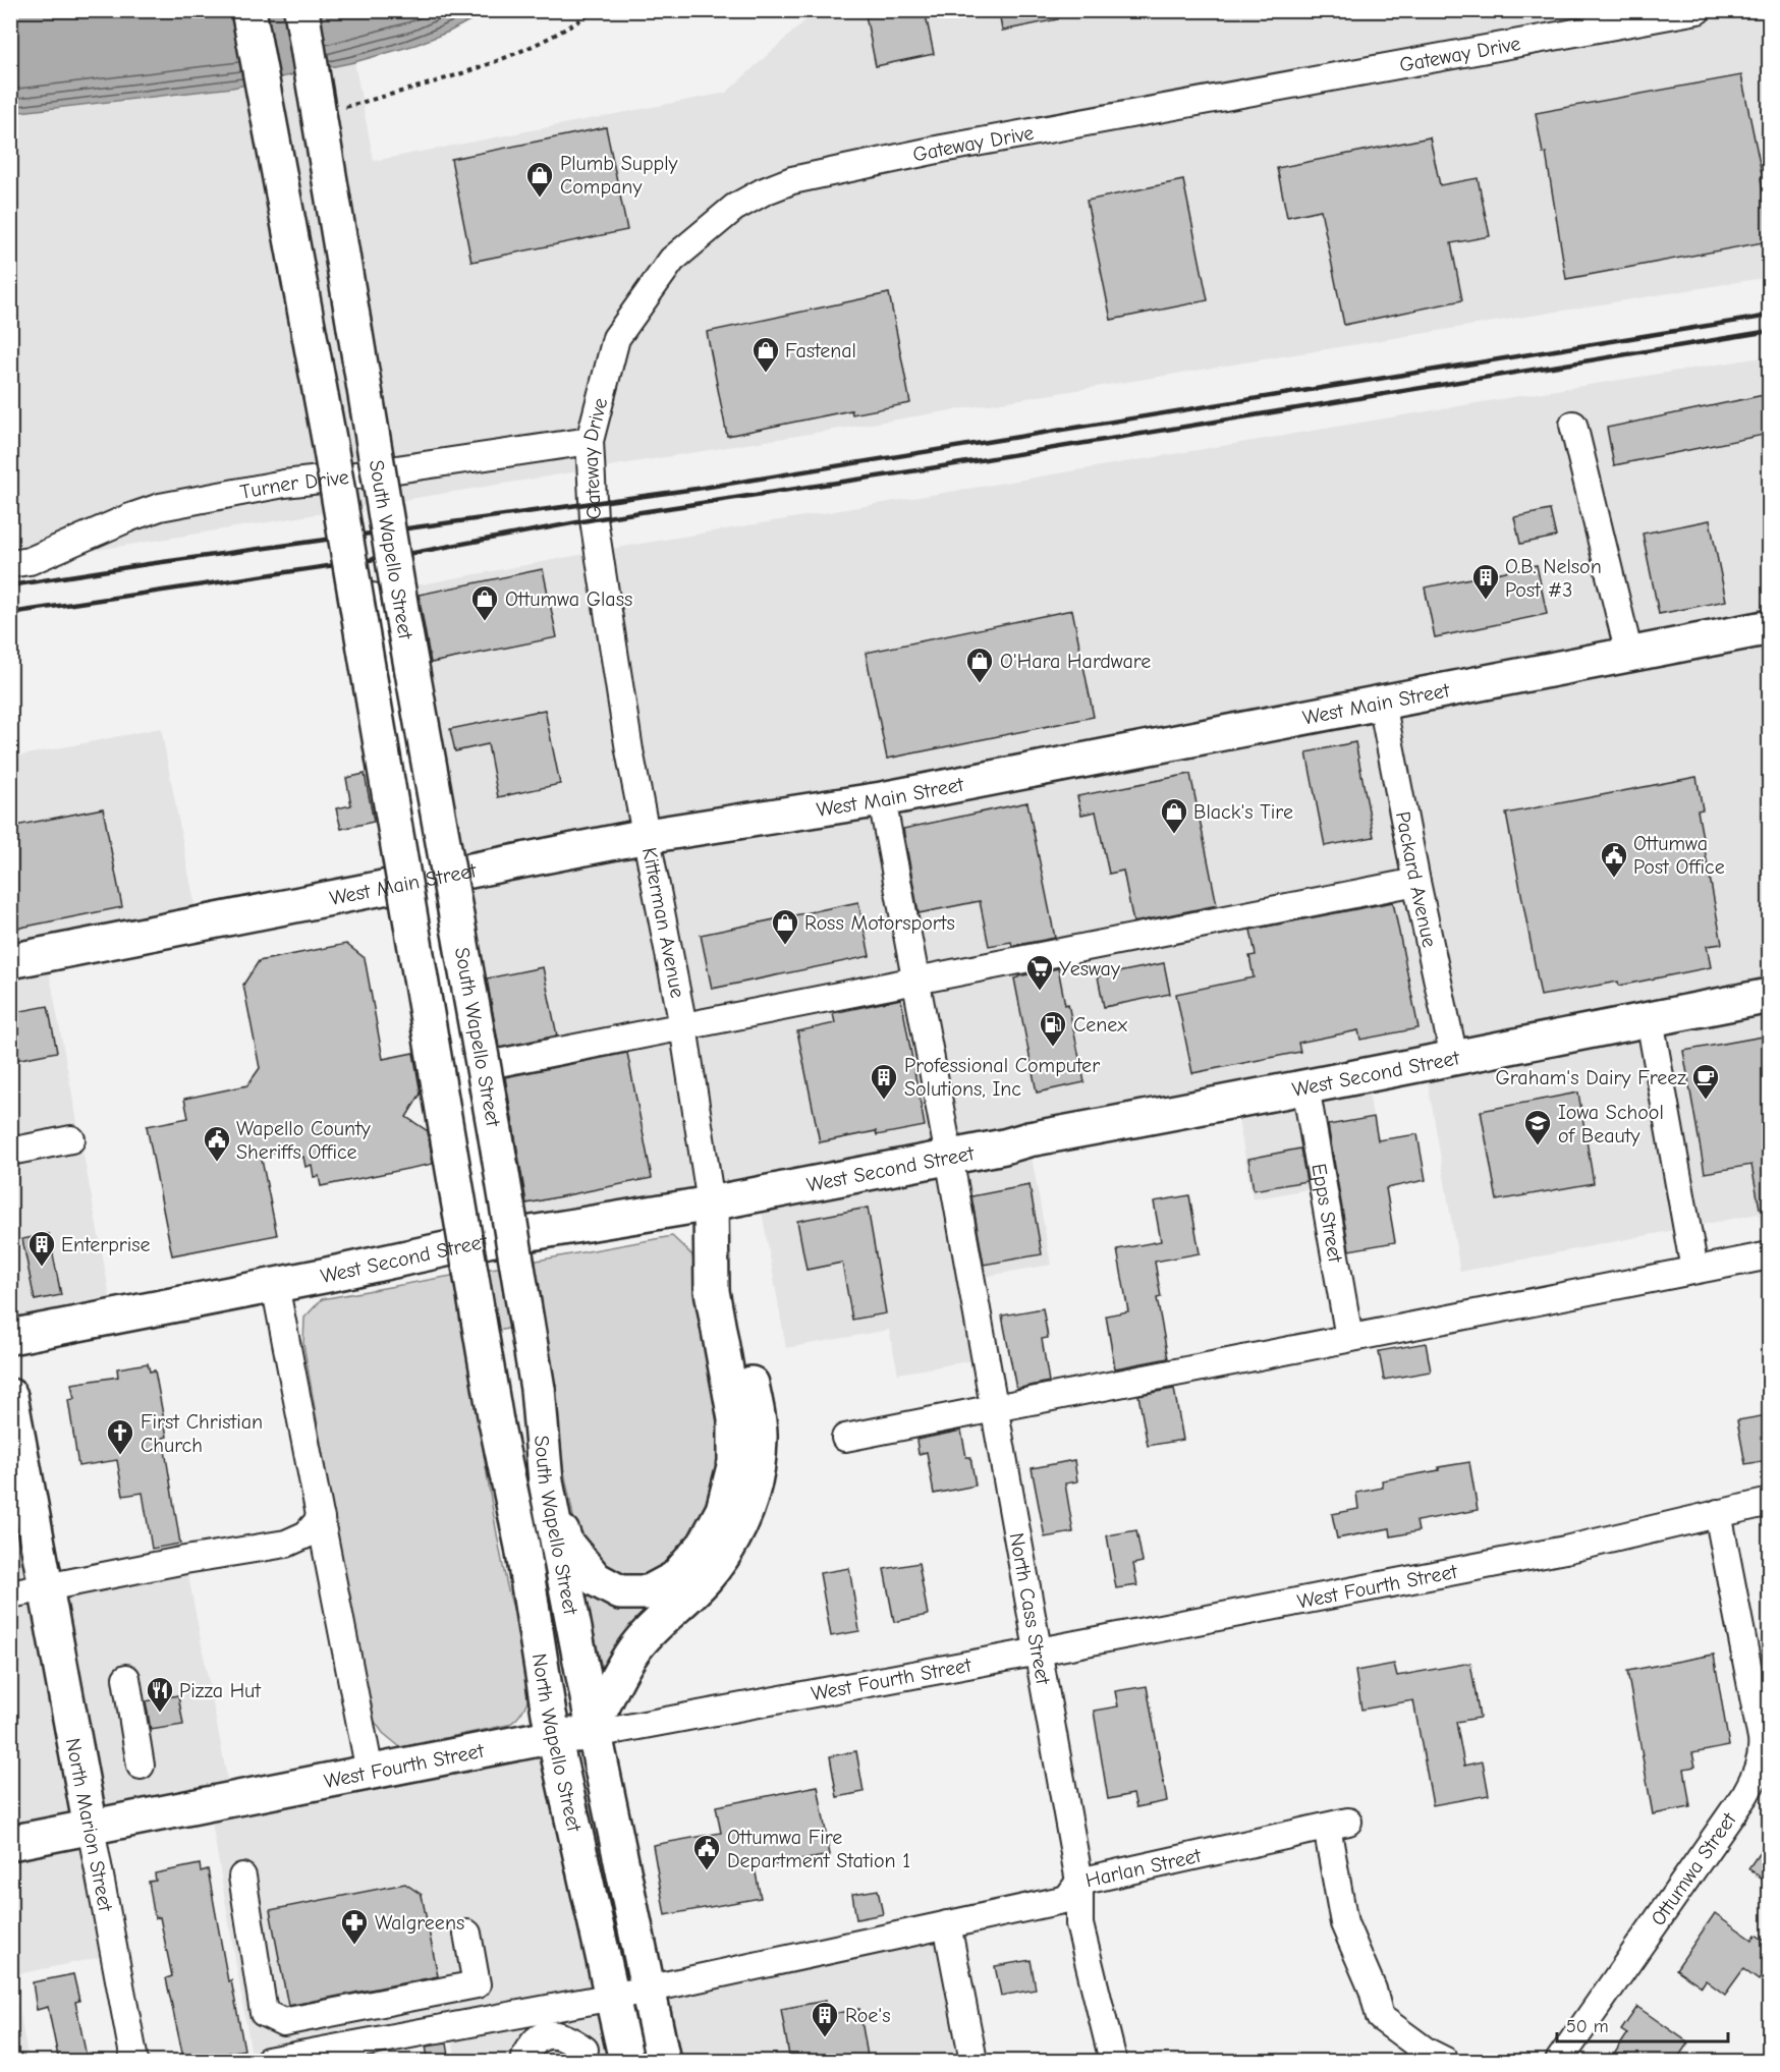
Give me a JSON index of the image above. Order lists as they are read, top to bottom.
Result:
{
  "streets": {
    "main road": [
      "South Wapello Street",
      "West Main Street",
      "West Second Street",
      "West Fourth Street",
      "North Wapello Street",
      "North Marion Street"
    ],
    "street": [
      "Gateway Drive",
      "Turner Drive",
      "Packard Avenue",
      "Kitterman Avenue",
      "Epps Street",
      "North Cass Street",
      "Harlan Street",
      "Ottumwa Street"
    ]
  },
  "crossings": [
    ["Gateway Drive", "Turner Drive"],
    ["Gateway Drive", "Kitterman Avenue"],
    ["South Wapello Street", "West Main Street"],
    ["South Wapello Street", "West Second Street"],
    ["South Wapello Street", "West Fourth Street"],
    ["South Wapello Street", "Harlan Street"],
    ["West Main Street", "Packard Avenue"],
    ["West Main Street", "Kitterman Avenue"],
    ["West Main Street", "North Cass Street"],
    ["Packard Avenue", "West Second Street"],
    ["Kitterman Avenue", "West Second Street"],
    ["West Second Street", "Epps Street"],
    ["West Second Street", "North Cass Street"],
    ["West Fourth Street", "North Cass Street"],
    ["West Fourth Street", "North Wapello Street"],
    ["West Fourth Street", "North Marion Street"],
    ["West Fourth Street", "Ottumwa Street"],
    ["North Cass Street", "Harlan Street"],
    ["North Wapello Street", "Harlan Street"]
  ],
  "places": {
    "shop": [
      "Plumb Supply Company",
      "Fastenal",
      "Ottumwa Glass",
      "O'Hara Hardware",
      "Black's Tire",
      "Ross Motorsports"
    ],
    "building": [
      "O.B. Nelson Post #3",
      "Professional Computer Solutions, Inc",
      "Enterprise",
      "Roe's"
    ],
    "public building": ["Ottumwa Post Office", "Wapello County Sheriffs Office", "Ottumwa Fire Department Station 1"],
    "supermarket": ["Yesway"],
    "fuel station": ["Cenex"],
    "cafe": ["Graham's Dairy Freez"],
    "school or university": ["Iowa School of Beauty"],
    "church": ["First Christian Church"],
    "restaurant": ["Pizza Hut"],
    "pharmacy": ["Walgreens"]
  },
  "scale_bar": "50 m"
}
